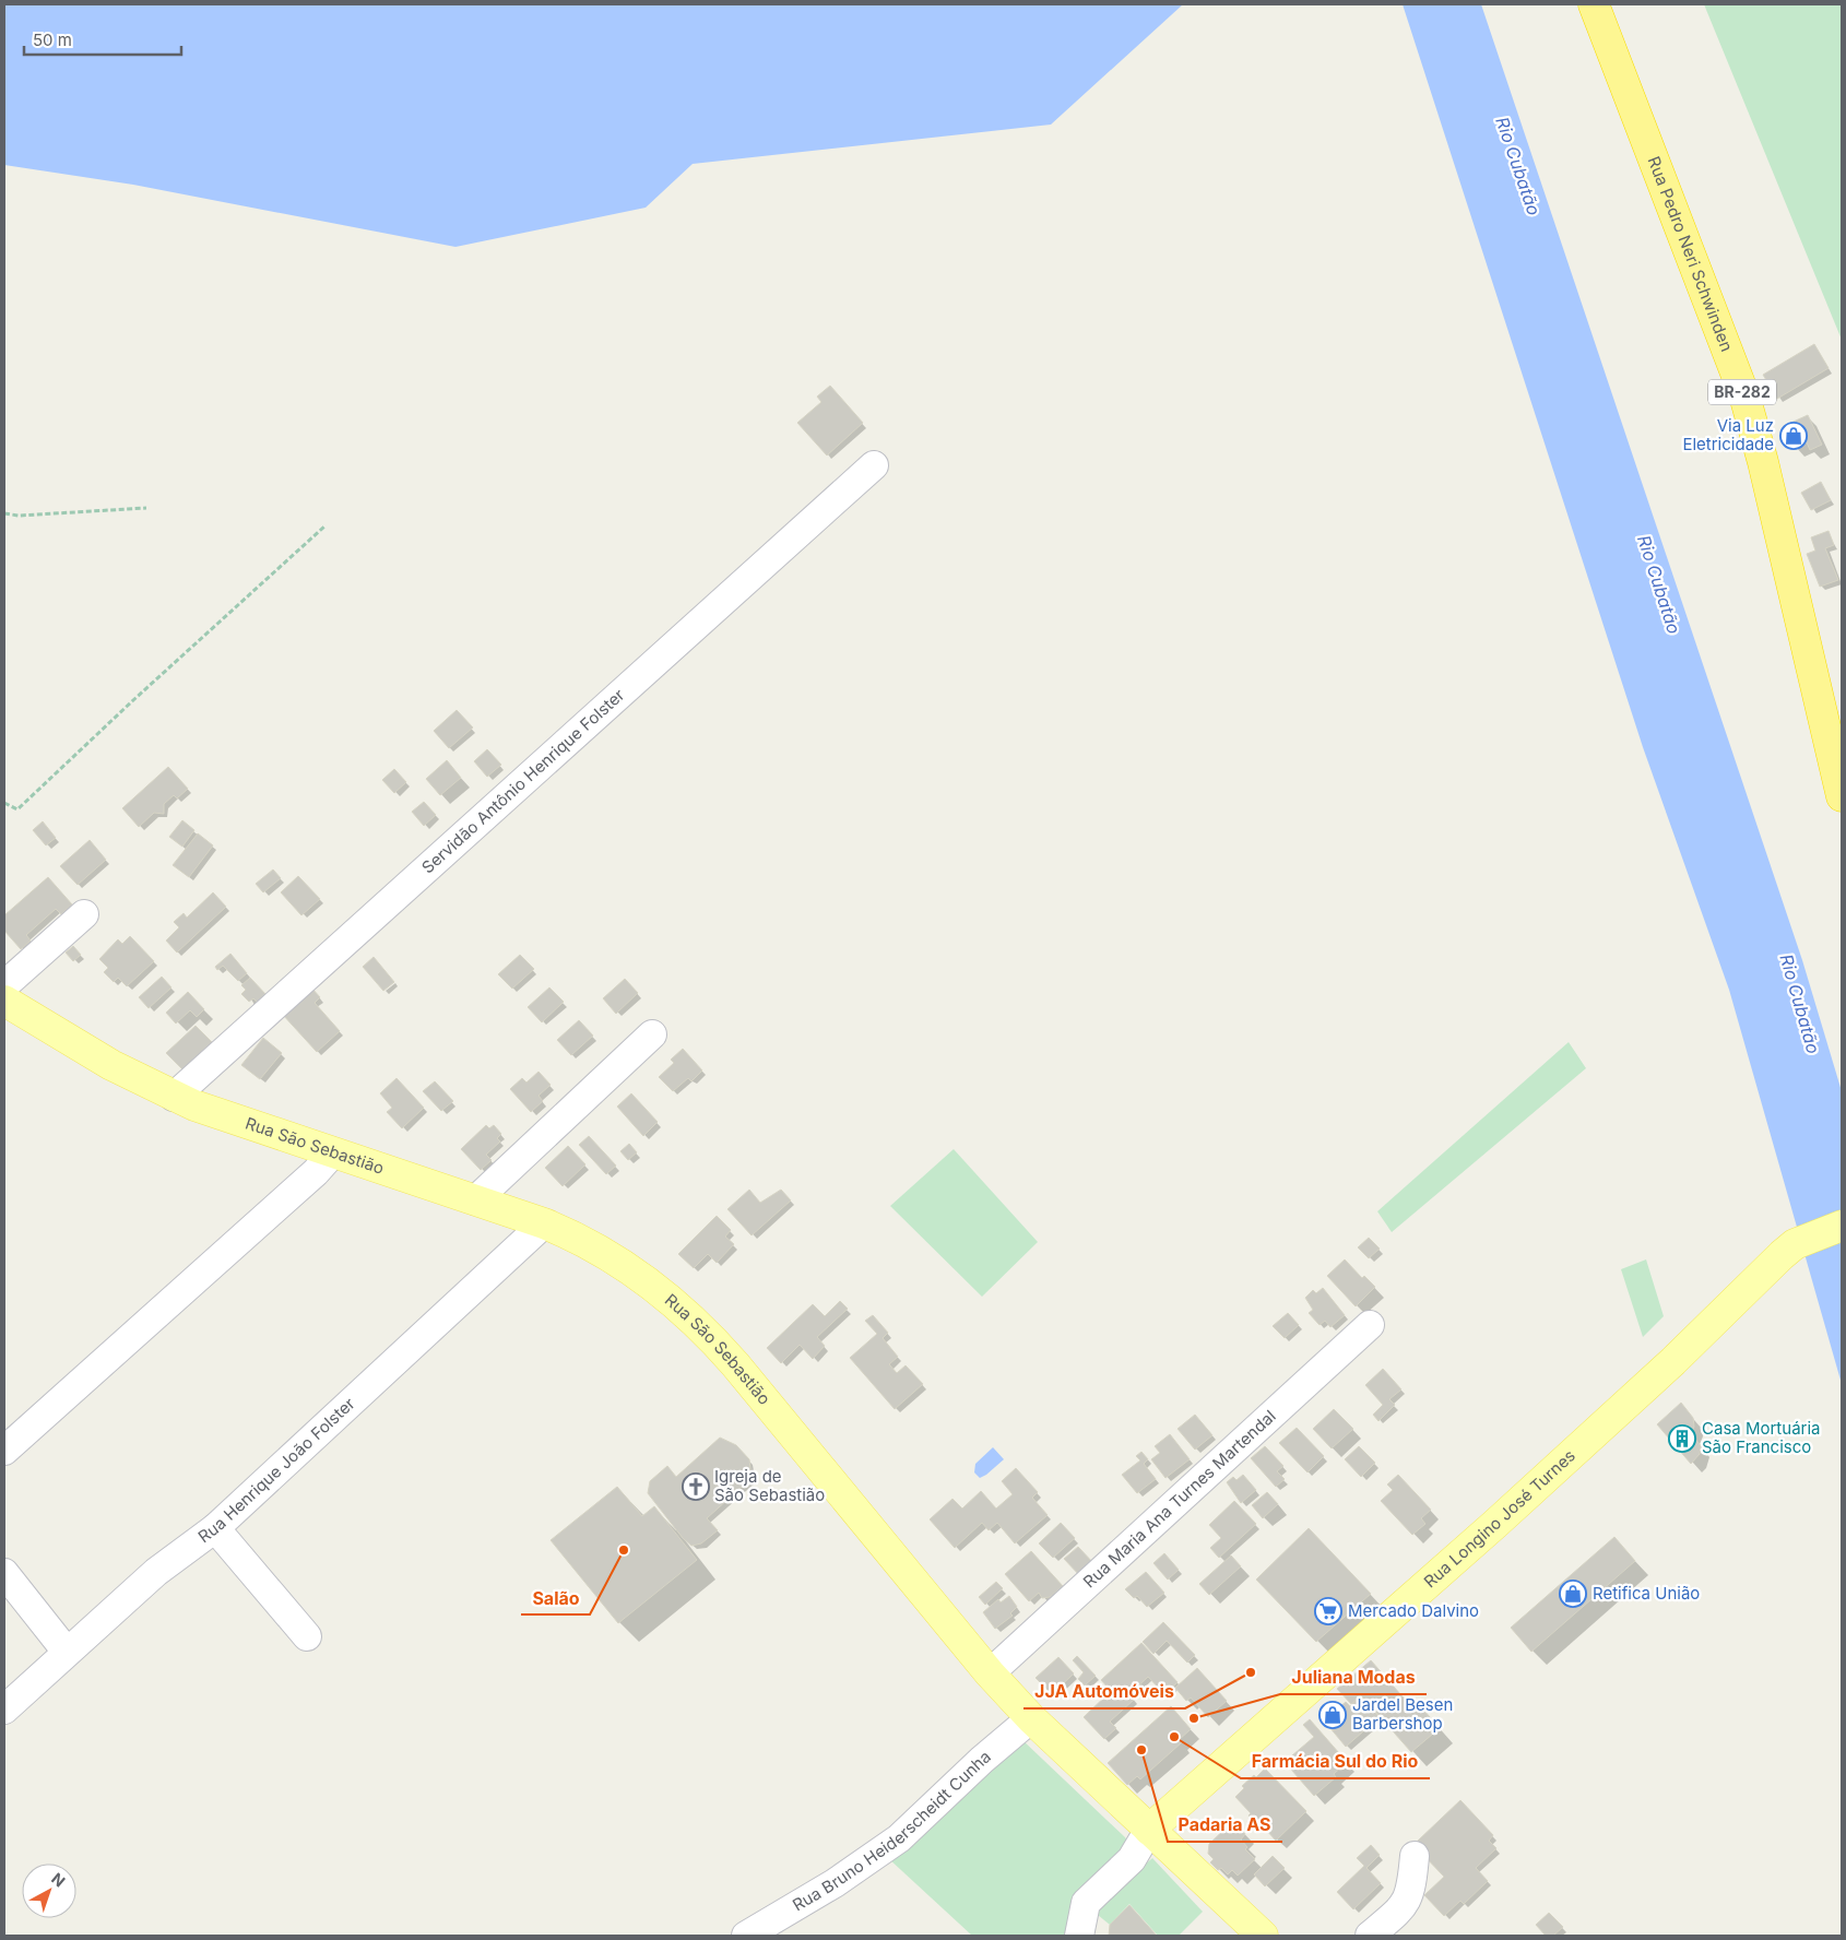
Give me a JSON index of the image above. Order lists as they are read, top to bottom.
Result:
{
  "streets": {
    "highway": ["Rua Pedro Neri Schwinden", "BR-282"],
    "main road": ["Rua São Sebastião", "Rua Longino José Turnes"],
    "street": [
      "Servidão Antônio Henrique Folster",
      "Rua Henrique João Folster",
      "Rua Maria Ana Turnes Martendal",
      "Rua Bruno Heiderscheidt Cunha"
    ]
  },
  "crossings": [
    ["Servidão Antônio Henrique Folster", "Rua São Sebastião"],
    ["Rua São Sebastião", "Rua Henrique João Folster"],
    ["Rua São Sebastião", "Rua Maria Ana Turnes Martendal"],
    ["Rua São Sebastião", "Rua Longino José Turnes"],
    ["Rua São Sebastião", "Rua Bruno Heiderscheidt Cunha"]
  ],
  "water": ["Rio Cubatão"],
  "places": {
    "shop": ["Via Luz Eletricidade", "Retifica União", "Jardel Besen Barbershop"],
    "building": ["Casa Mortuária São Francisco"],
    "church": ["Igreja de São Sebastião"],
    "other": [
      "Salão",
      "JJA Automóveis",
      "Juliana Modas",
      "Farmácia Sul do Rio",
      "Padaria AS"
    ],
    "supermarket": ["Mercado Dalvino"]
  },
  "scale_bar": "50 m",
  "north": "top right"
}
